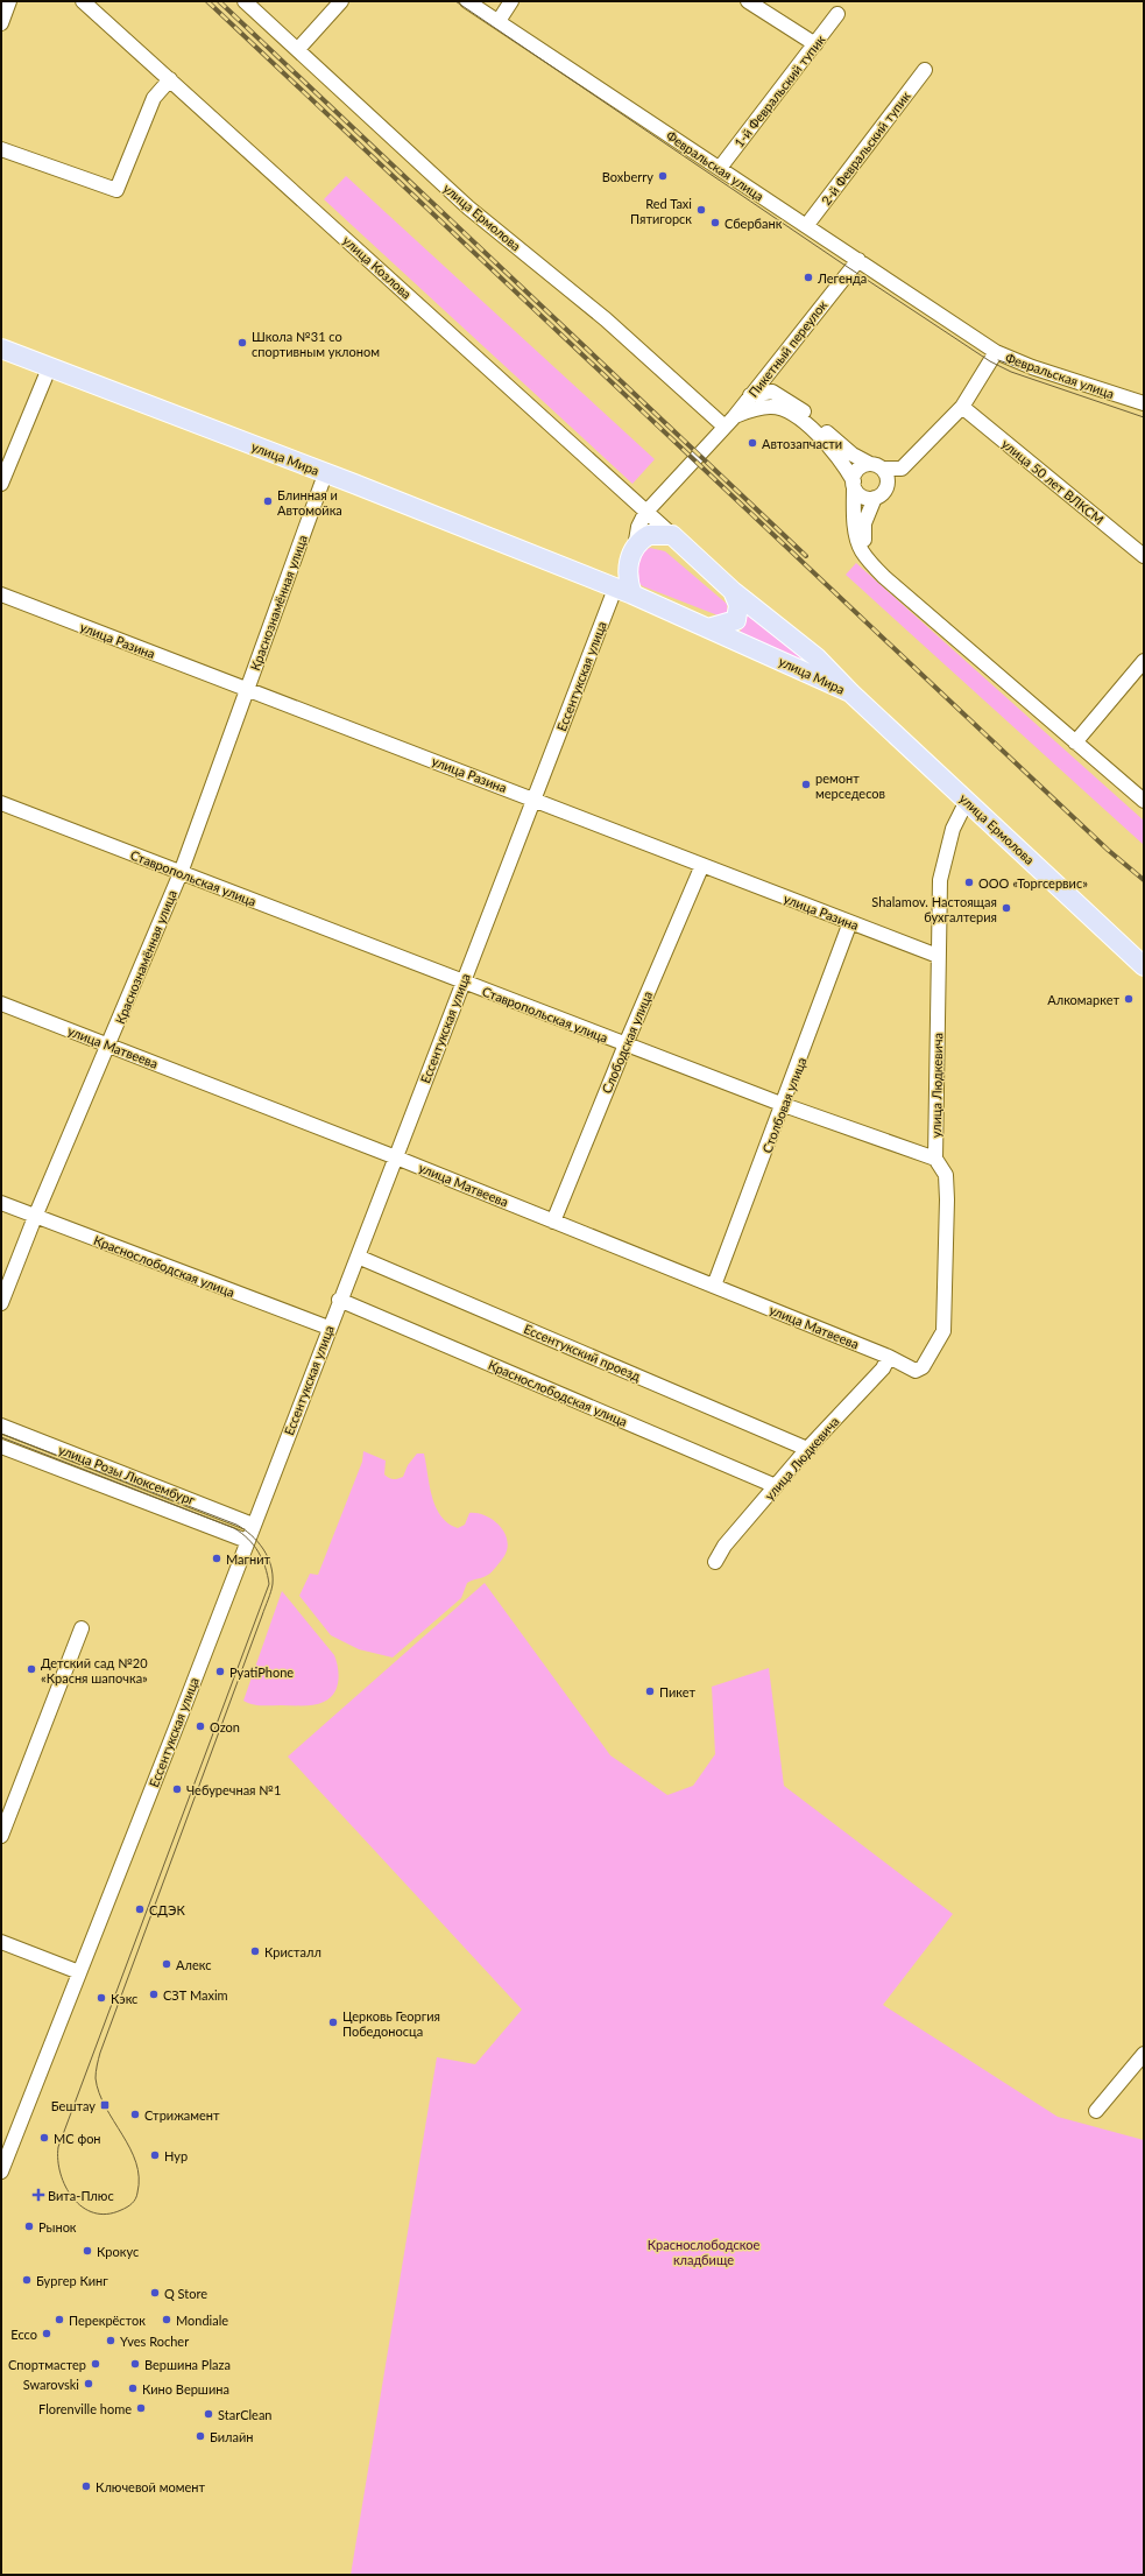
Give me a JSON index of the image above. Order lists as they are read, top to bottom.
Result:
{
  "streets": {
    "main road": ["улица Ермолова", "улица Мира"],
    "street": [
      "1-й Февральский тупик",
      "2-й Февральский тупик",
      "Февральская улица",
      "улица Козлова",
      "Пикетный переулок",
      "улица 50 лет ВЛКСМ",
      "Краснознамённая улица",
      "улица Разина",
      "Ессентукская улица",
      "Ставропольская улица",
      "Слободская улица",
      "улица Матвеева",
      "улица Людкевича",
      "Столбовая улица",
      "Краснослободская улица",
      "Ессентукский проезд",
      "улица Розы Люксембург"
    ]
  },
  "crossings": [
    ["1-й Февральский тупик", "Февральская улица"],
    ["2-й Февральский тупик", "Февральская улица"],
    ["Февральская улица", "Пикетный переулок"],
    ["улица Ермолова", "Пикетный переулок"],
    ["улица Ермолова", "улица Мира"],
    ["улица Ермолова", "улица Людкевича"],
    ["улица Козлова", "Пикетный переулок"],
    ["улица Козлова", "улица Мира"],
    ["улица Мира", "Краснознамённая улица"],
    ["улица Мира", "Ессентукская улица"],
    ["Краснознамённая улица", "улица Разина"],
    ["Краснознамённая улица", "Ставропольская улица"],
    ["Краснознамённая улица", "улица Матвеева"],
    ["Краснознамённая улица", "Краснослободская улица"],
    ["улица Разина", "Ессентукская улица"],
    ["улица Разина", "Слободская улица"],
    ["улица Разина", "улица Людкевича"],
    ["улица Разина", "Столбовая улица"],
    ["Ессентукская улица", "Ставропольская улица"],
    ["Ессентукская улица", "улица Матвеева"],
    ["Ессентукская улица", "Краснослободская улица"],
    ["Ессентукская улица", "Ессентукский проезд"],
    ["Ессентукская улица", "улица Розы Люксембург"],
    ["Ставропольская улица", "Слободская улица"],
    ["Ставропольская улица", "улица Людкевича"],
    ["Ставропольская улица", "Столбовая улица"],
    ["Слободская улица", "улица Матвеева"],
    ["улица Матвеева", "улица Людкевича"],
    ["улица Матвеева", "Столбовая улица"],
    ["улица Людкевича", "Краснослободская улица"],
    ["улица Людкевича", "Ессентукский проезд"]
  ],
  "parks": ["Краснослободское кладбище"],
  "places": {
    "other": [
      "Boxberry",
      "Red Taxi Пятигорск",
      "Сбербанк",
      "Легенда",
      "Школа №31 со спортивным уклоном",
      "Автозапчасти",
      "Блинная и Автомойка",
      "ремонт мерседесов",
      "ООО «Торгсервис»",
      "Shalamov. Настоящая бухгалтерия",
      "Алкомаркет",
      "Магнит",
      "Детский сад №20 «Красня шапочка»",
      "PyatiPhone",
      "Пикет",
      "Ozon",
      "Чебуречная №1",
      "СДЭК",
      "Кристалл",
      "Алекс",
      "СЗТ Maxim",
      "Кэкс",
      "Церковь Георгия Победоносца",
      "Стрижамент",
      "МС фон",
      "Нур",
      "Рынок",
      "Крокус",
      "Бургер Кинг",
      "Q Store",
      "Перекрёсток",
      "Mondiale",
      "Ecco",
      "Yves Rocher",
      "Спортмастер",
      "Вершина Plaza",
      "Swarovski",
      "Кино Вершина",
      "Florenville home",
      "StarClean",
      "Билайн",
      "Ключевой момент"
    ],
    "transit": ["Бештау"],
    "health": ["Вита-Плюс"]
  }
}
